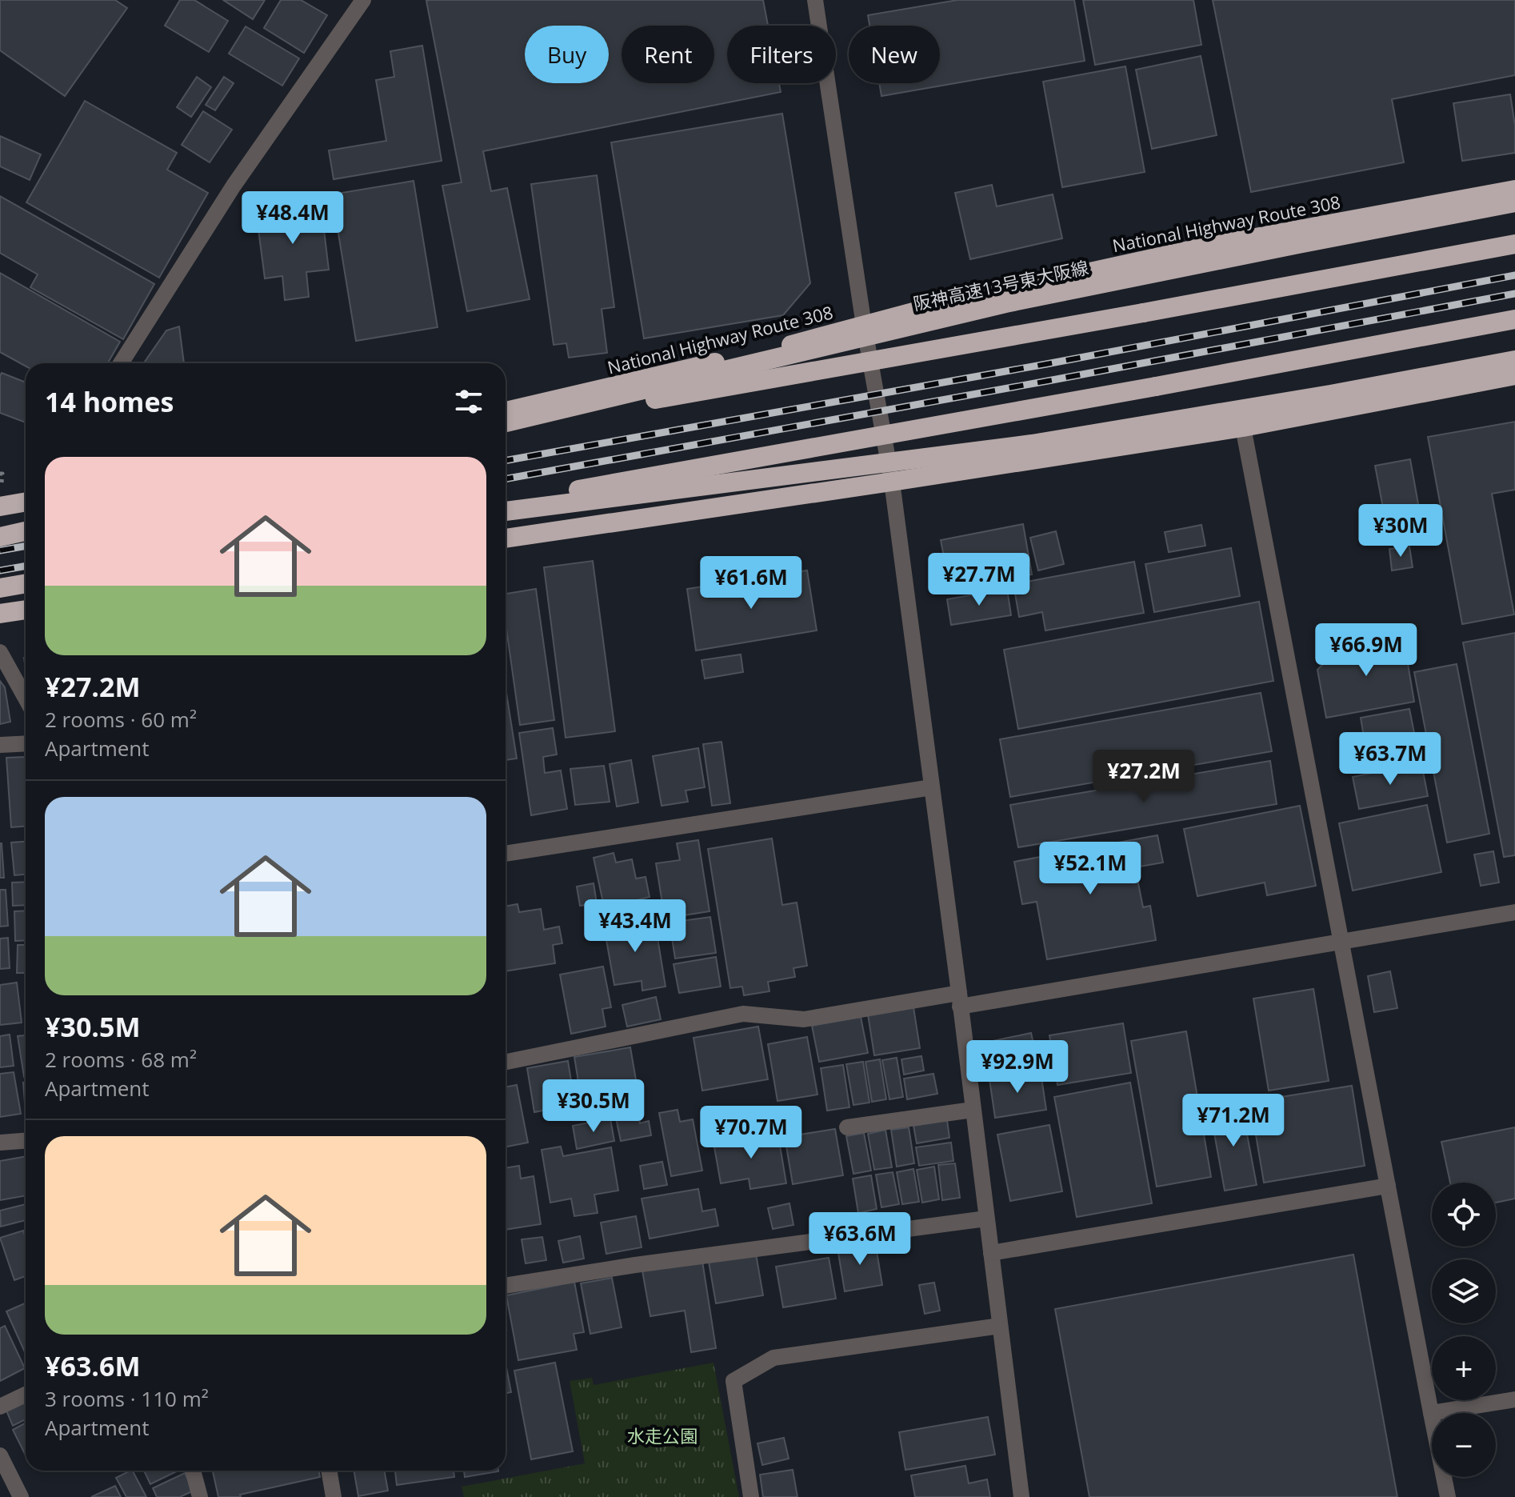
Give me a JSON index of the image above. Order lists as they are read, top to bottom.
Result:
{
  "streets": {
    "highway": ["National Highway Route 308", "阪神高速13号東大阪線"]
  },
  "parks": ["水走公園"],
  "page": {
    "chip": [
      "Buy",
      "Rent",
      "Filters",
      "New"
    ],
    "price": [
      "¥48.4M",
      "¥30M",
      "¥27.7M",
      "¥61.6M",
      "¥66.9M",
      "¥63.7M",
      "¥27.2M",
      "¥52.1M",
      "¥43.4M",
      "¥92.9M",
      "¥30.5M",
      "¥71.2M",
      "¥70.7M",
      "¥63.6M"
    ],
    "heading": "14 homes",
    "list": [
      {
        "name": "¥27.2M",
        "note": "2 rooms · 60 m² · Apartment"
      },
      {
        "name": "¥30.5M",
        "note": "2 rooms · 68 m² · Apartment"
      },
      {
        "name": "¥63.6M",
        "note": "3 rooms · 110 m² · Apartment"
      }
    ],
    "map_buttons": ["+", "−"]
  }
}
